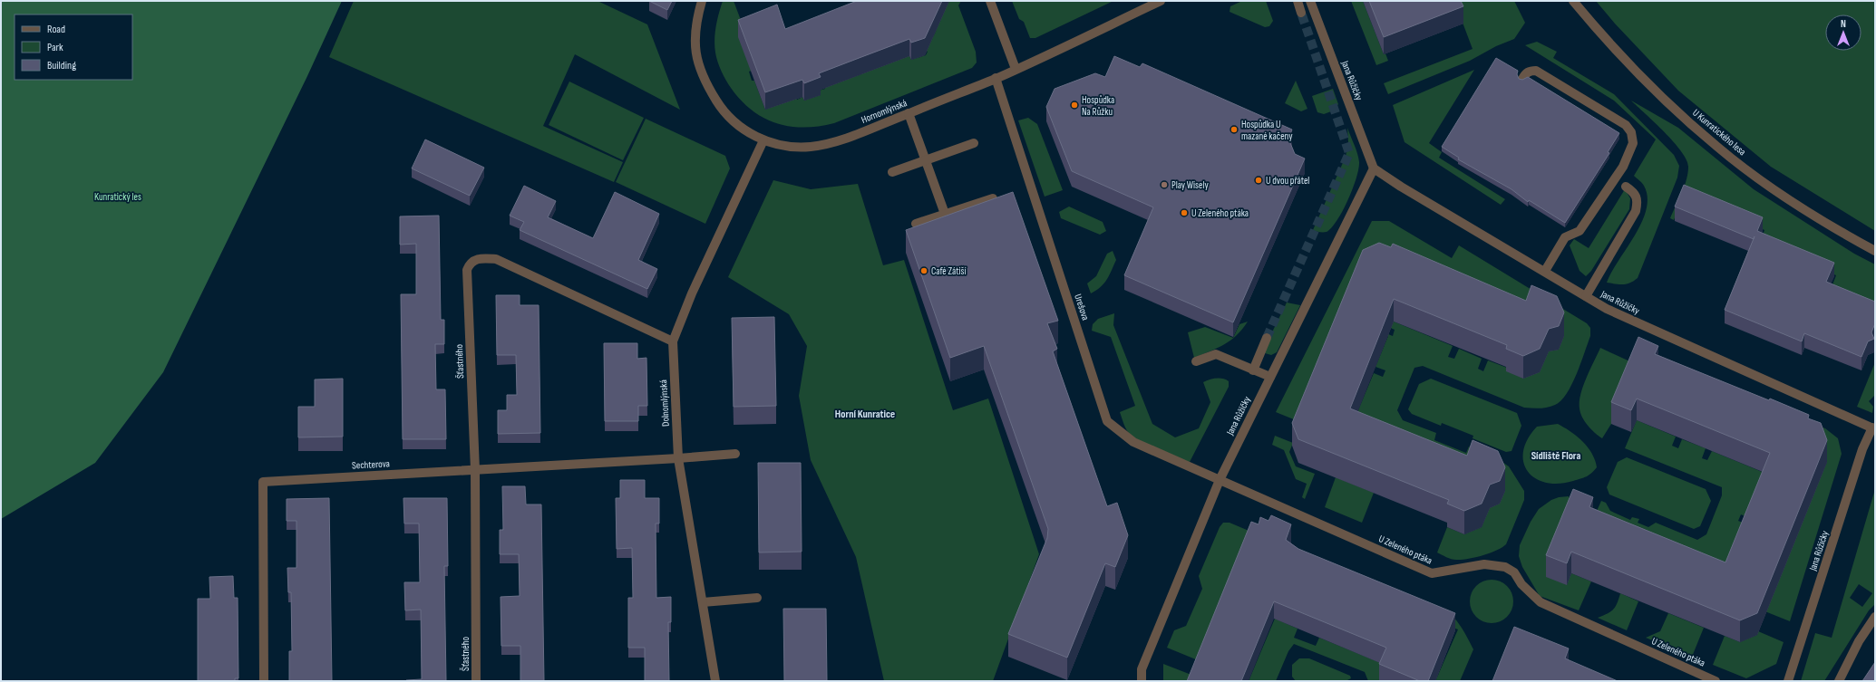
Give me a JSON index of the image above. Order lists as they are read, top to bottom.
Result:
{
  "streets": {
    "street": [
      "Jana Růžičky",
      "Hornomlýnská",
      "U Kunratického lesa",
      "Urešova",
      "Šťastného",
      "Dolnomlýnská",
      "Sechterova",
      "U Zeleného ptáka"
    ]
  },
  "crossings": [
    ["Jana Růžičky", "Urešova"],
    ["Jana Růžičky", "U Zeleného ptáka"],
    ["Hornomlýnská", "Urešova"],
    ["Hornomlýnská", "Dolnomlýnská"],
    ["Urešova", "U Zeleného ptáka"],
    ["Šťastného", "Dolnomlýnská"],
    ["Šťastného", "Sechterova"],
    ["Dolnomlýnská", "Sechterova"]
  ],
  "districts": ["Horní Kunratice", "Sídliště Flora"],
  "parks": ["Kunratický les"],
  "places": [
    "Hospůdka Na Růžku",
    "Hospůdka U mazané kačeny",
    "U dvou přátel",
    "Play Wisely",
    "U Zeleného ptáka",
    "Café Zátiší"
  ],
  "legend": ["Road", "Park", "Building"],
  "north": "top"
}
